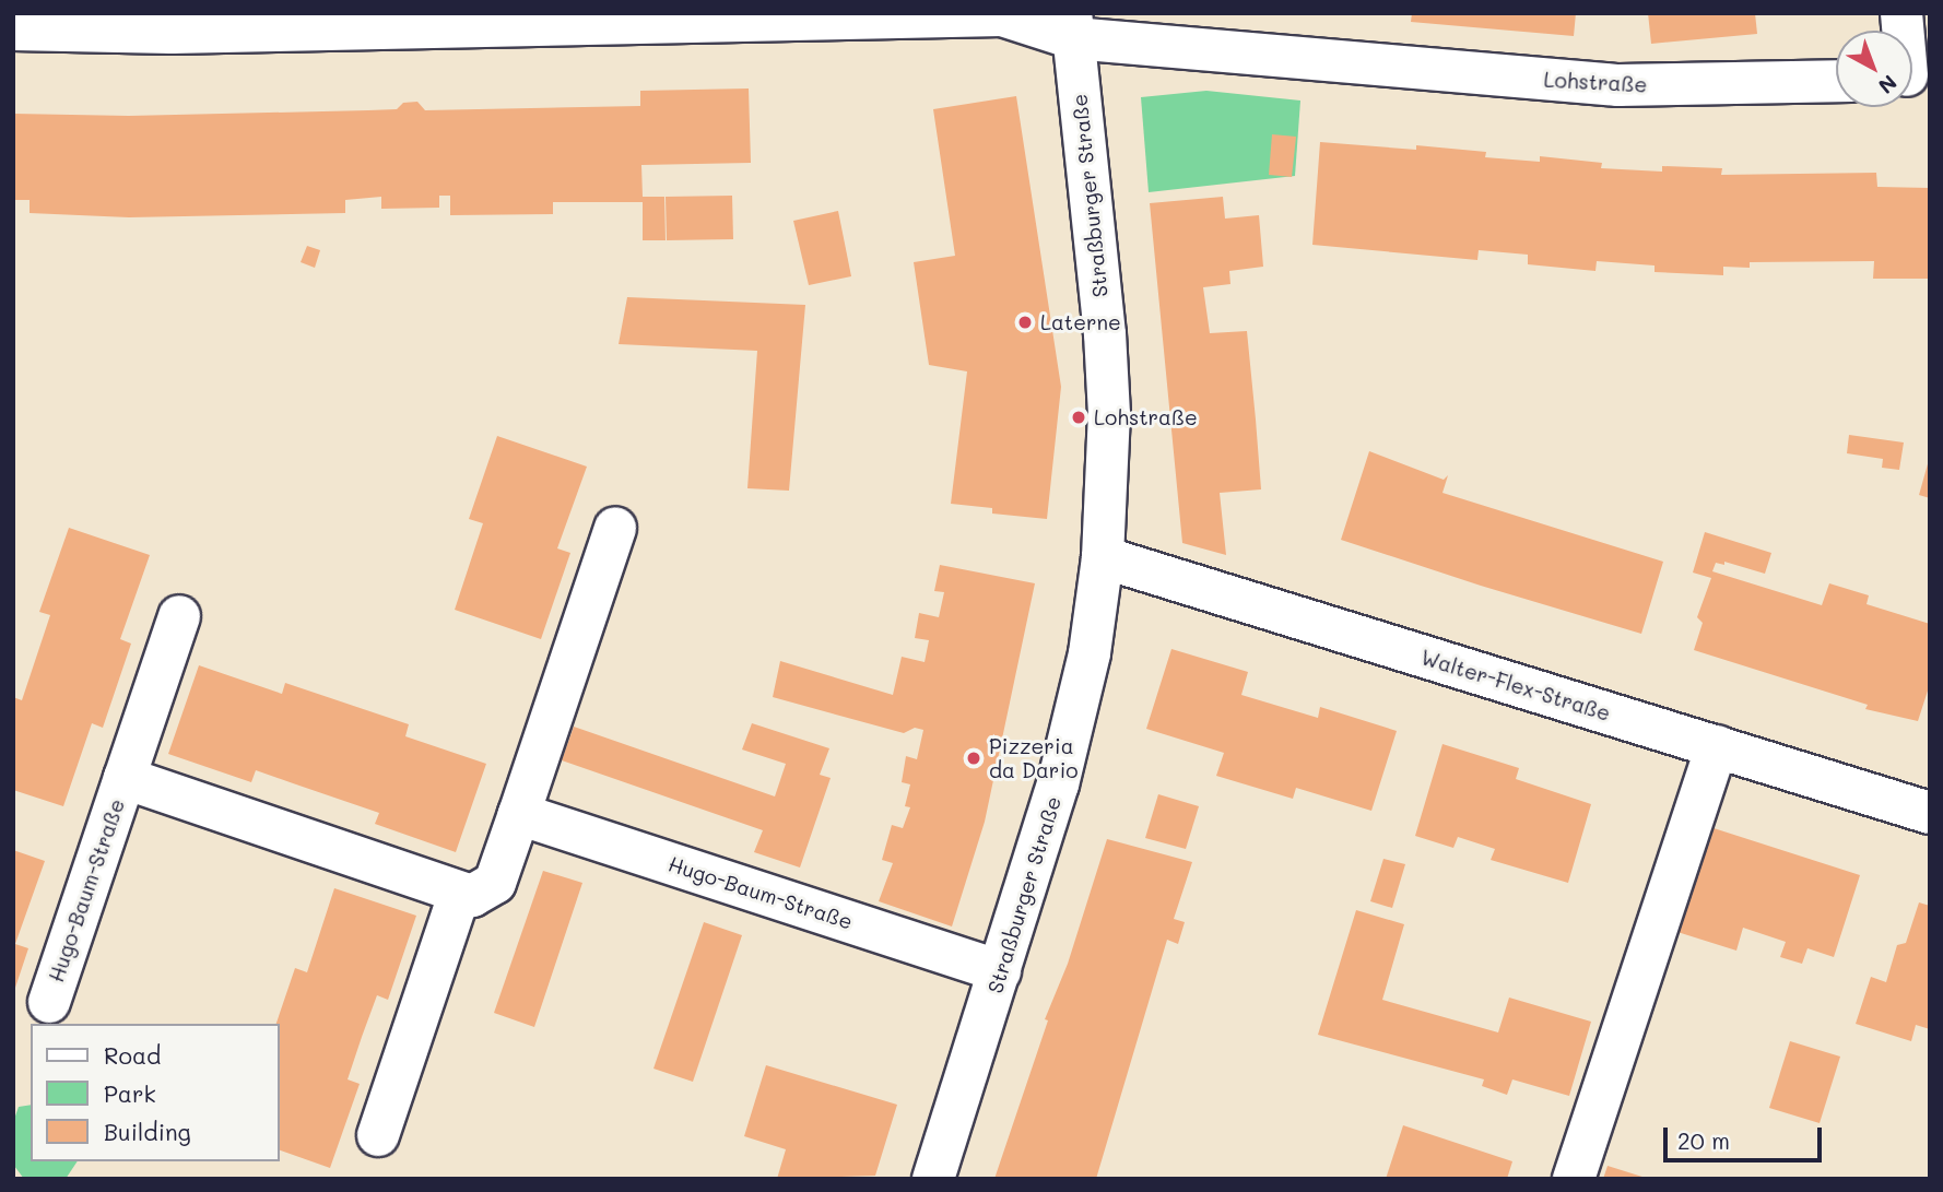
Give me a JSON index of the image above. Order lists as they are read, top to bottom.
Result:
{
  "streets": {
    "street": [
      "Lohstraße",
      "Straßburger Straße",
      "Walter-Flex-Straße",
      "Hugo-Baum-Straße"
    ]
  },
  "crossings": [
    ["Lohstraße", "Straßburger Straße"],
    ["Straßburger Straße", "Walter-Flex-Straße"],
    ["Straßburger Straße", "Hugo-Baum-Straße"]
  ],
  "places": ["Laterne", "Lohstraße", "Pizzeria da Dario"],
  "legend": ["Road", "Park", "Building"],
  "scale_bar": "20 m",
  "north": "bottom right"
}
